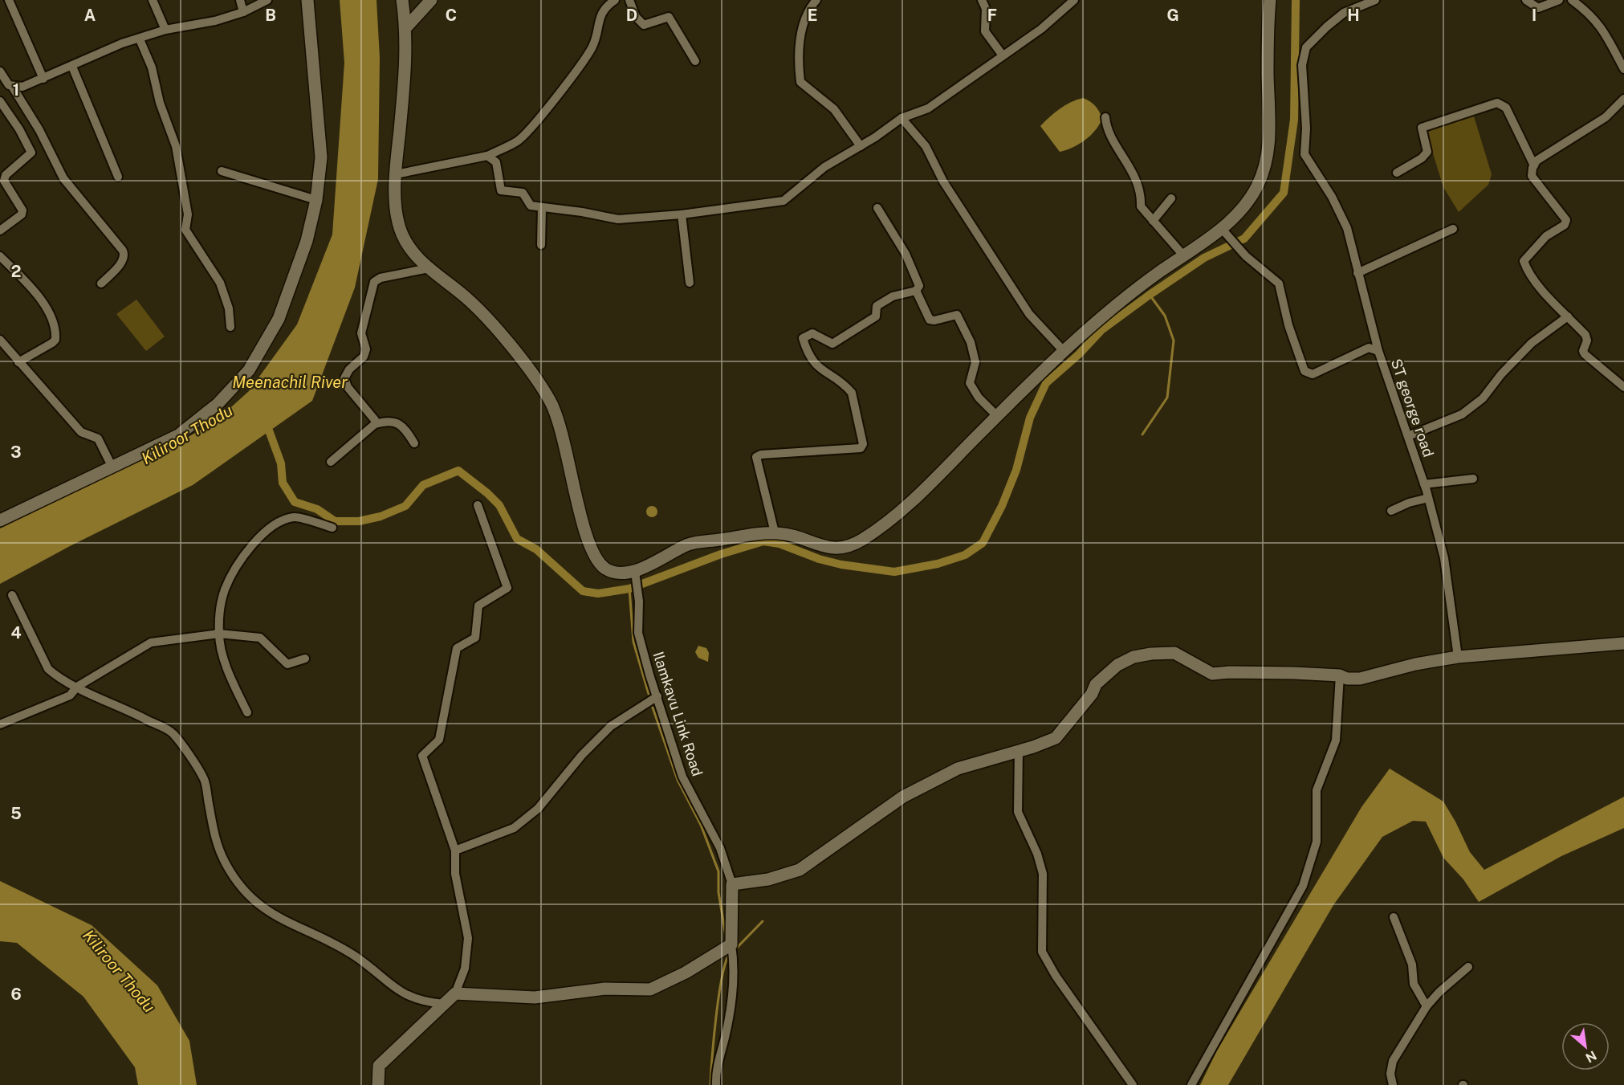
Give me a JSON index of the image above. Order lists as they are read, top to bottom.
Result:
{
  "streets": {
    "street": ["ST george road", "Ilamkavu Link Road"]
  },
  "water": ["Meenachil River", "Kiliroor Thodu"],
  "north": "bottom right",
  "grid": {
    "columns": [
      "A",
      "B",
      "C",
      "D",
      "E",
      "F",
      "G",
      "H",
      "I"
    ],
    "rows": [
      "1",
      "2",
      "3",
      "4",
      "5",
      "6"
    ]
  }
}
